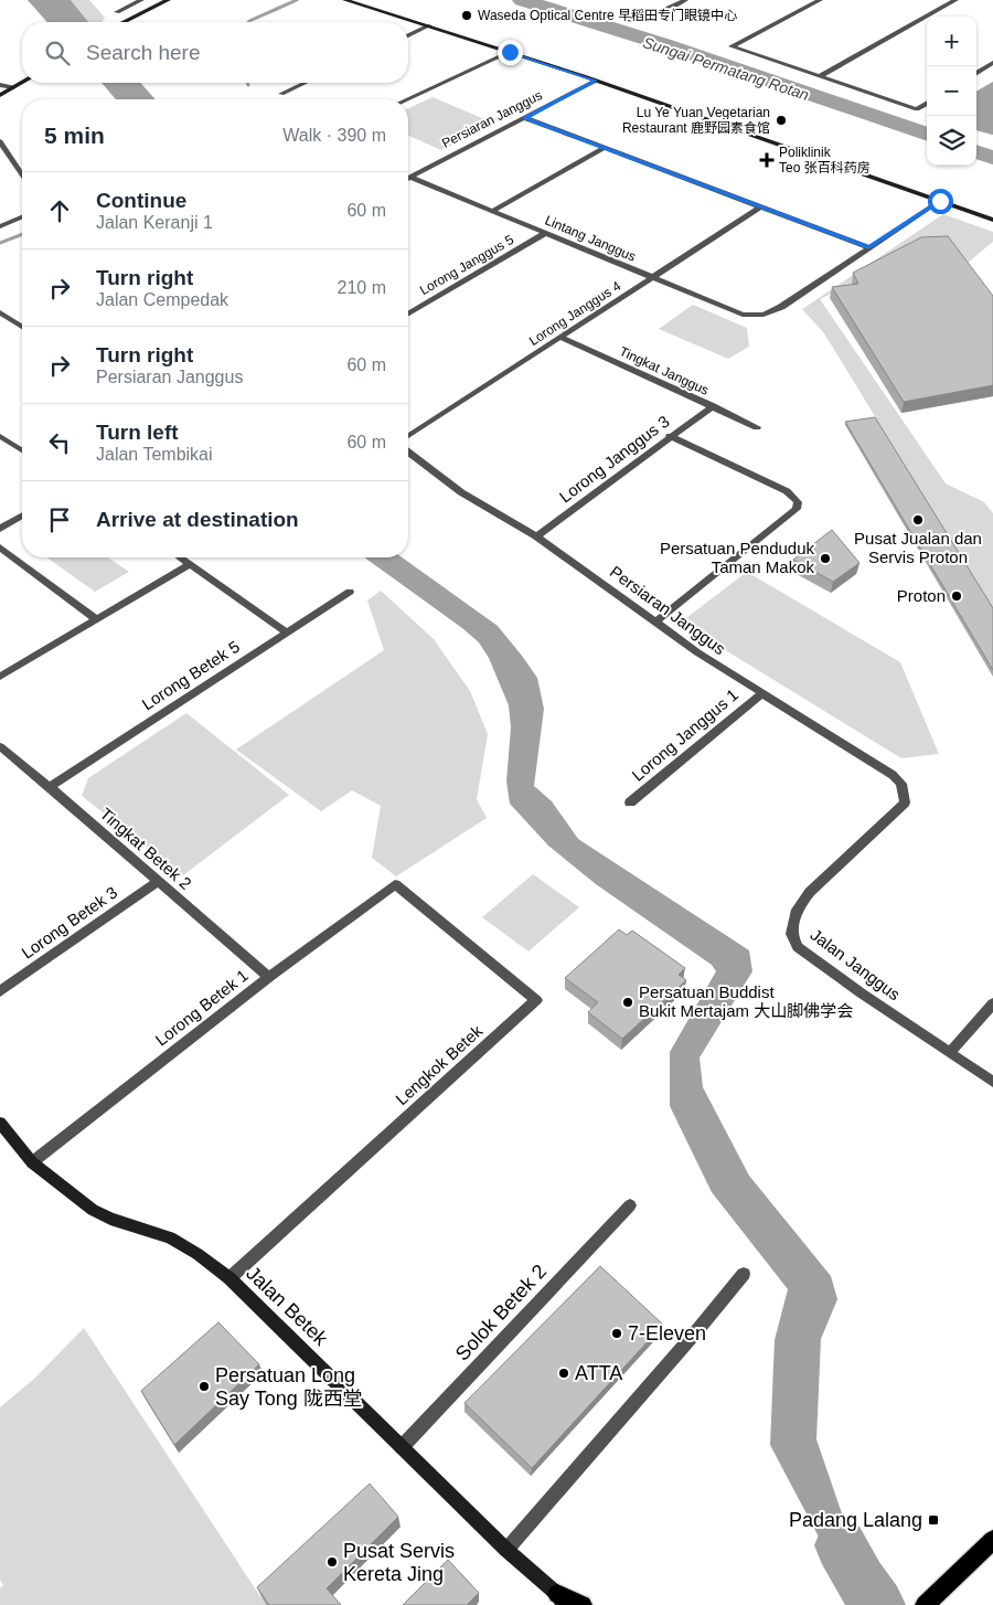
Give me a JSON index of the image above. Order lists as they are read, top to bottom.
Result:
{
  "streets": {
    "street": [
      "Persiaran Janggus",
      "Lintang Janggus",
      "Lorong Janggus 5",
      "Lorong Janggus 4",
      "Tingkat Janggus",
      "Lorong Janggus 3",
      "Lorong Betek 5",
      "Lorong Janggus 1",
      "Tingkat Betek 2",
      "Lorong Betek 3",
      "Jalan Janggus",
      "Lorong Betek 1",
      "Lengkok Betek",
      "Jalan Betek",
      "Solok Betek 2"
    ]
  },
  "crossings": [
    ["Persiaran Janggus", "Lorong Janggus 3"],
    ["Persiaran Janggus", "Lorong Janggus 1"],
    ["Persiaran Janggus", "Jalan Janggus"],
    ["Lintang Janggus", "Lorong Janggus 5"],
    ["Lintang Janggus", "Lorong Janggus 4"],
    ["Lorong Janggus 4", "Tingkat Janggus"],
    ["Tingkat Janggus", "Lorong Janggus 3"],
    ["Lorong Betek 5", "Tingkat Betek 2"],
    ["Tingkat Betek 2", "Lorong Betek 3"],
    ["Tingkat Betek 2", "Lorong Betek 1"],
    ["Lorong Betek 1", "Lengkok Betek"],
    ["Lorong Betek 1", "Jalan Betek"],
    ["Lengkok Betek", "Jalan Betek"],
    ["Jalan Betek", "Solok Betek 2"]
  ],
  "water": ["Sungai Permatang Rotan"],
  "places": {
    "other": [
      "Waseda Optical Centre 早稻田专门眼镜中心",
      "Lu Ye Yuan Vegetarian Restaurant 鹿野园素食馆",
      "Pusat Jualan dan Servis Proton",
      "Persatuan Penduduk Taman Makok",
      "Proton",
      "Persatuan Buddist Bukit Mertajam 大山脚佛学会",
      "7-Eleven",
      "ATTA",
      "Persatuan Long Say Tong 陇西堂",
      "Pusat Servis Kereta Jing"
    ],
    "health": ["Poliklinik Teo 张百科药房"],
    "transit": ["Padang Lalang"]
  },
  "page": {
    "map_buttons": ["+", "−"],
    "search": "Search here",
    "heading": ["5 min", "Walk · 390 m"],
    "list": [
      ["Continue", "Jalan Keranji 1", "60 m"],
      ["Turn right", "Jalan Cempedak", "210 m"],
      ["Turn right", "Persiaran Janggus", "60 m"],
      ["Turn left", "Jalan Tembikai", "60 m"],
      "Arrive at destination"
    ]
  }
}
